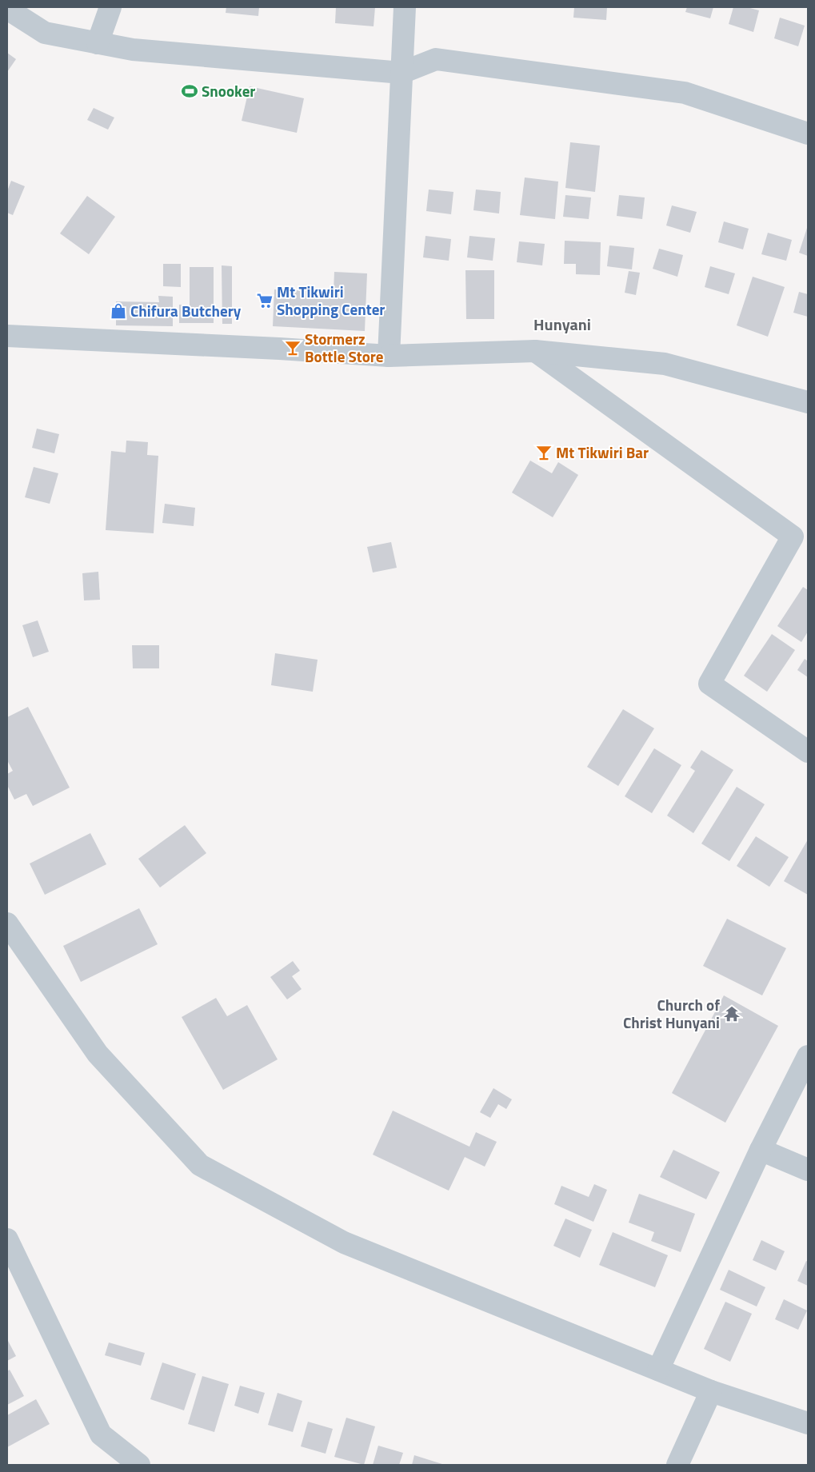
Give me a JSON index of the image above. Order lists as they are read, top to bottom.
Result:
{
  "districts": ["Hunyani"],
  "places": {
    "sports": ["Snooker"],
    "supermarket": ["Mt Tikwiri Shopping Center"],
    "shop": ["Chifura Butchery"],
    "bar": ["Stormerz Bottle Store", "Mt Tikwiri Bar"],
    "temple": ["Church of Christ Hunyani"]
  }
}
